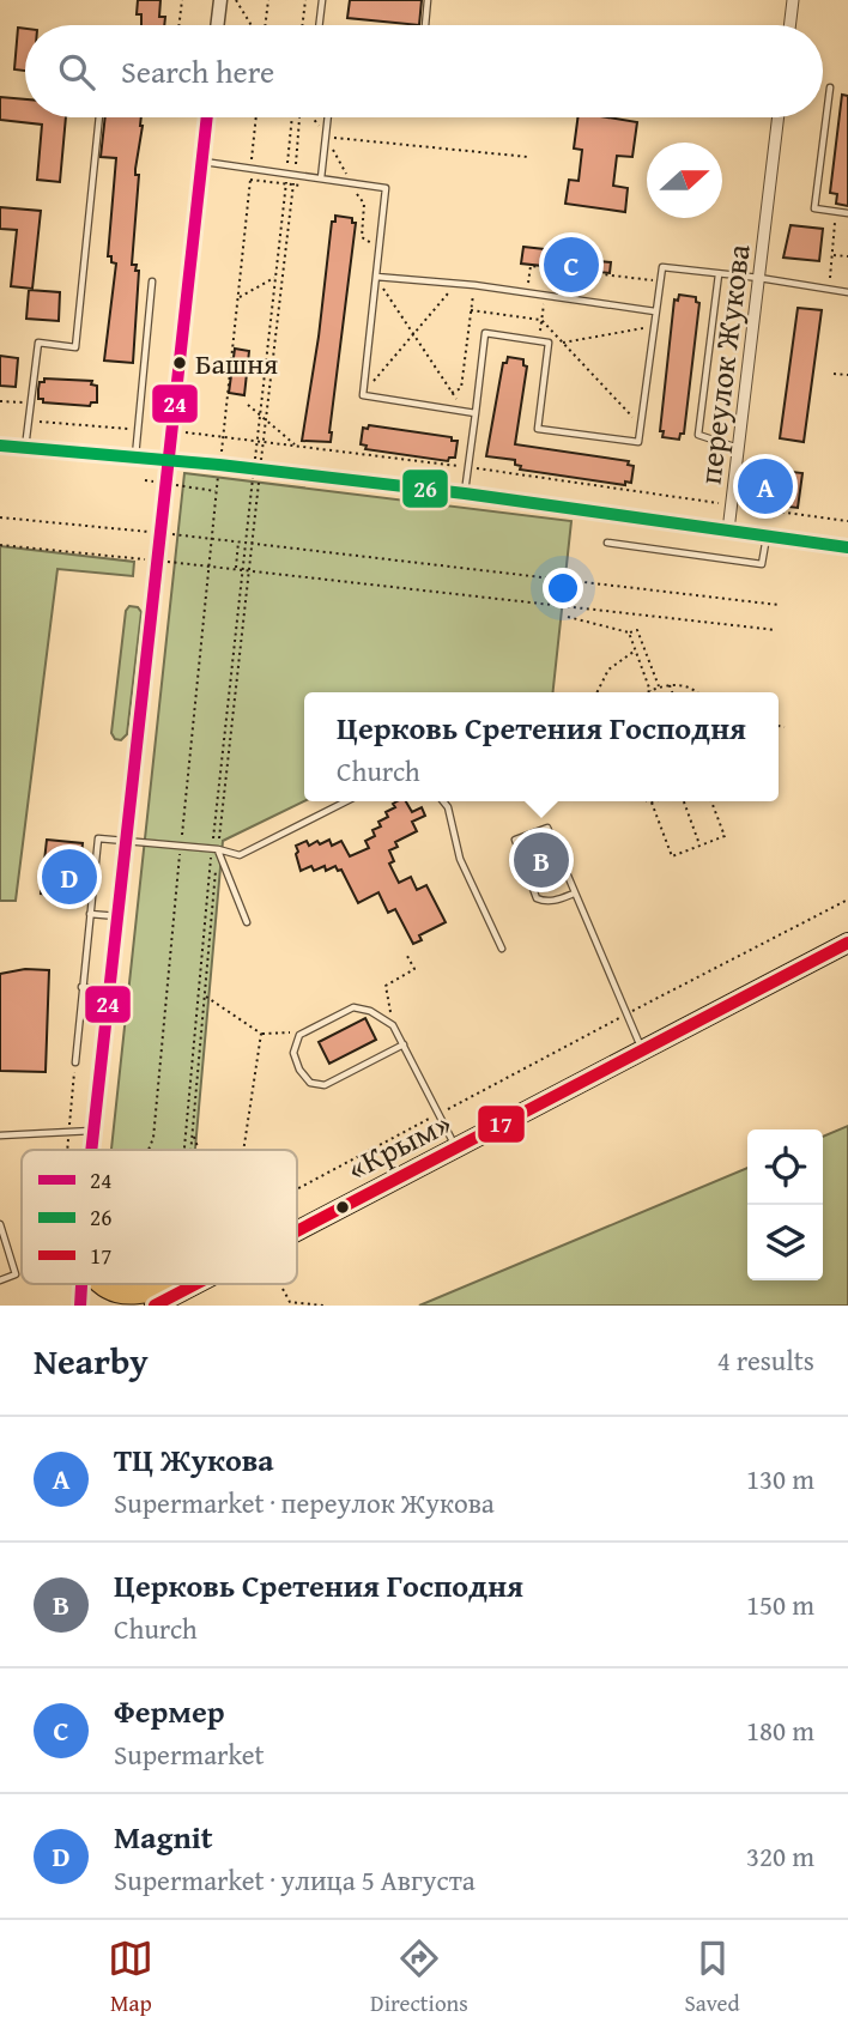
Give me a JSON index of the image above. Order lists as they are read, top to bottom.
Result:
{
  "streets": {
    "highway": ["«Крым»"],
    "street": ["переулок Жукова"]
  },
  "places": ["Башня"],
  "lines": ["transit line 24", "transit line 26", "transit line 17"],
  "legend": ["24", "26", "17"],
  "north": "right",
  "page": {
    "search": "Search here",
    "pins": [
      "C",
      "A",
      "B",
      "D"
    ],
    "popup": ["Церковь Сретения Господня", "Church"],
    "heading": ["Nearby", "4 results"],
    "list": [
      {
        "mark": "A",
        "name": "ТЦ Жукова",
        "note": "Supermarket · переулок Жукова",
        "value": "130 m"
      },
      {
        "mark": "B",
        "name": "Церковь Сретения Господня",
        "note": "Church",
        "value": "150 m"
      },
      {
        "mark": "C",
        "name": "Фермер",
        "note": "Supermarket",
        "value": "180 m"
      },
      {
        "mark": "D",
        "name": "Magnit",
        "note": "Supermarket · улица 5 Августа",
        "value": "320 m"
      }
    ],
    "nav": ["Map", "Directions", "Saved"]
  }
}
